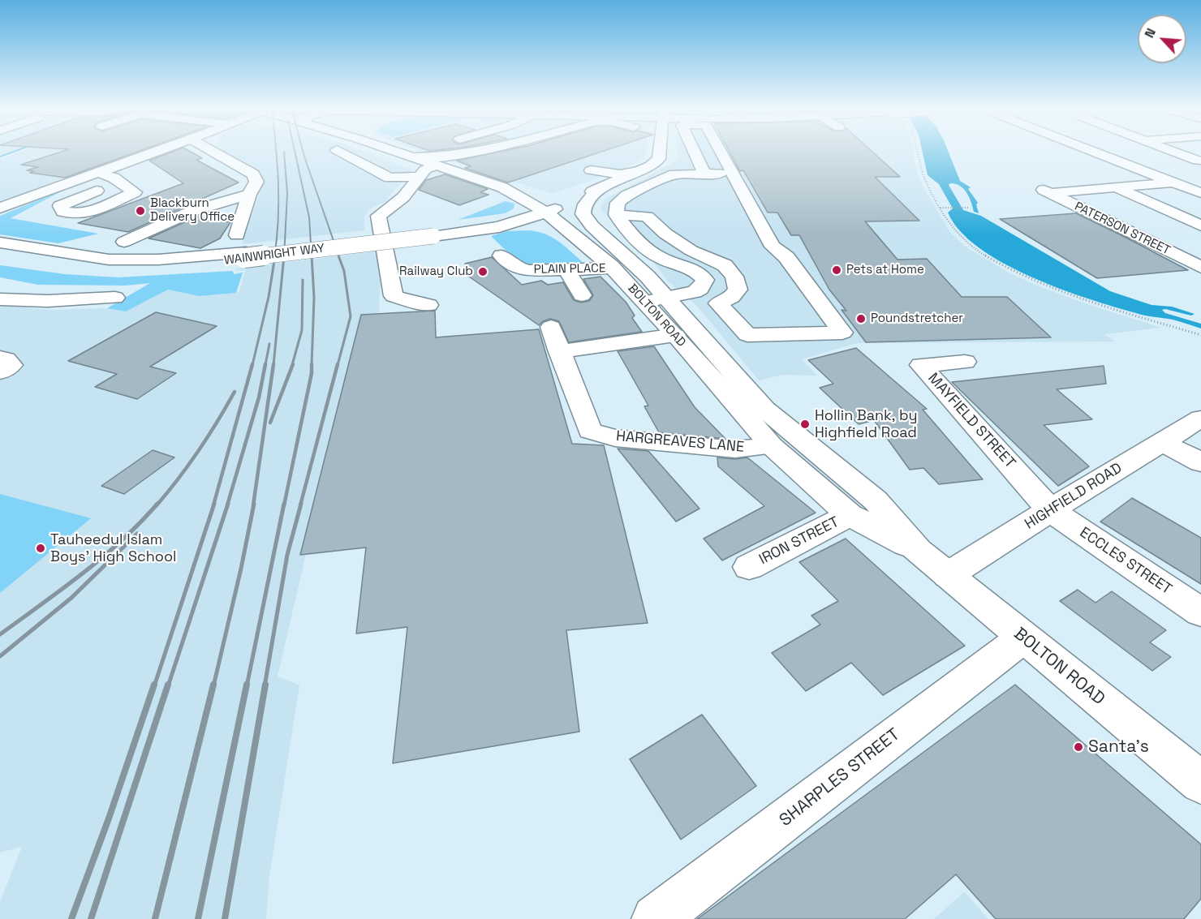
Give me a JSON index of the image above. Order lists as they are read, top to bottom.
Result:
{
  "streets": {
    "main road": [
      "PATERSON STREET",
      "WAINWRIGHT WAY",
      "PLAIN PLACE",
      "BOLTON ROAD",
      "MAYFIELD STREET",
      "HARGREAVES LANE",
      "HIGHFIELD ROAD",
      "IRON STREET",
      "ECCLES STREET",
      "SHARPLES STREET"
    ]
  },
  "crossings": [
    ["WAINWRIGHT WAY", "BOLTON ROAD"],
    ["PLAIN PLACE", "BOLTON ROAD"],
    ["BOLTON ROAD", "HARGREAVES LANE"],
    ["BOLTON ROAD", "HIGHFIELD ROAD"],
    ["BOLTON ROAD", "IRON STREET"],
    ["BOLTON ROAD", "SHARPLES STREET"],
    ["MAYFIELD STREET", "HIGHFIELD ROAD"],
    ["MAYFIELD STREET", "ECCLES STREET"],
    ["HIGHFIELD ROAD", "ECCLES STREET"]
  ],
  "places": [
    "Blackburn Delivery Office",
    "Pets at Home",
    "Railway Club",
    "Poundstretcher",
    "Hollin Bank, by Highfield Road",
    "Tauheedul Islam Boys' High School",
    "Santa's"
  ],
  "north": "top left"
}
